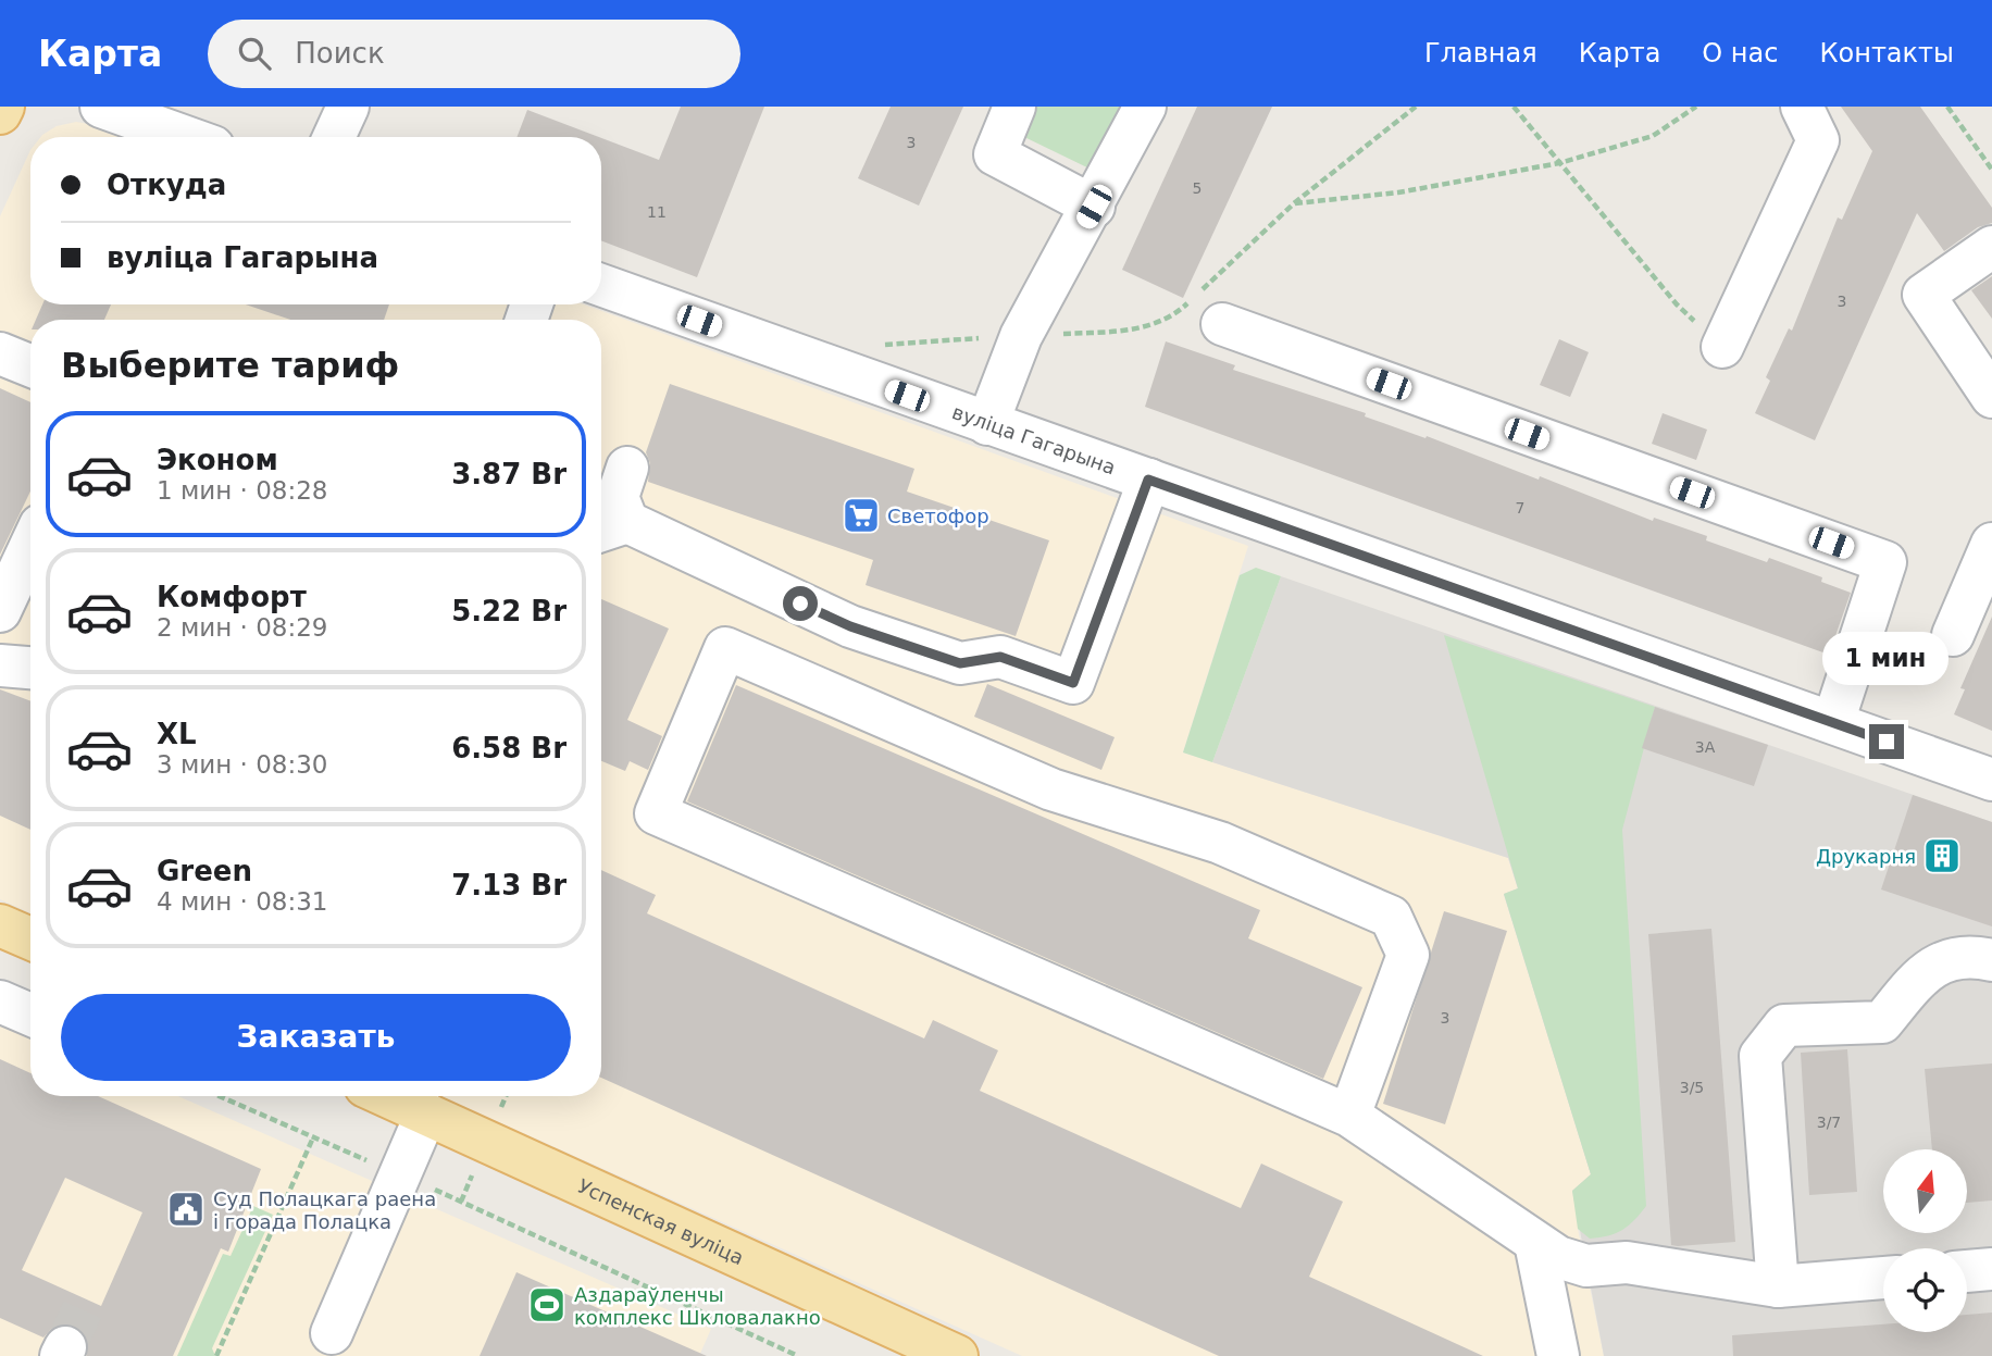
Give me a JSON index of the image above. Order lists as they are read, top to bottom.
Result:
{
  "streets": {
    "main road": ["Успенская вуліца"],
    "street": ["вуліца Гагарына"]
  },
  "places": {
    "supermarket": ["Светофор"],
    "building": ["Друкарня"],
    "public building": ["Суд Полацкага раена і горада Полацка"],
    "sports": ["Аздараўленчы комплекс Шкловалакно"]
  },
  "house_numbers": [
    "3",
    "5",
    "11",
    "3",
    "7",
    "3А",
    "3",
    "3/5",
    "3/7"
  ],
  "north": "top",
  "page": {
    "header": "Карта",
    "search": "Поиск",
    "nav": [
      "Главная",
      "Карта",
      "О нас",
      "Контакты"
    ],
    "banner": ["Откуда", "вуліца Гагарына"],
    "heading": "Выберите тариф",
    "list": [
      {
        "name": "Эконом",
        "note": "1 мин · 08:28",
        "value": "3.87 Br"
      },
      {
        "name": "Комфорт",
        "note": "2 мин · 08:29",
        "value": "5.22 Br"
      },
      {
        "name": "XL",
        "note": "3 мин · 08:30",
        "value": "6.58 Br"
      },
      {
        "name": "Green",
        "note": "4 мин · 08:31",
        "value": "7.13 Br"
      }
    ],
    "bubble": "1 мин",
    "buttons": "Заказать"
  }
}
